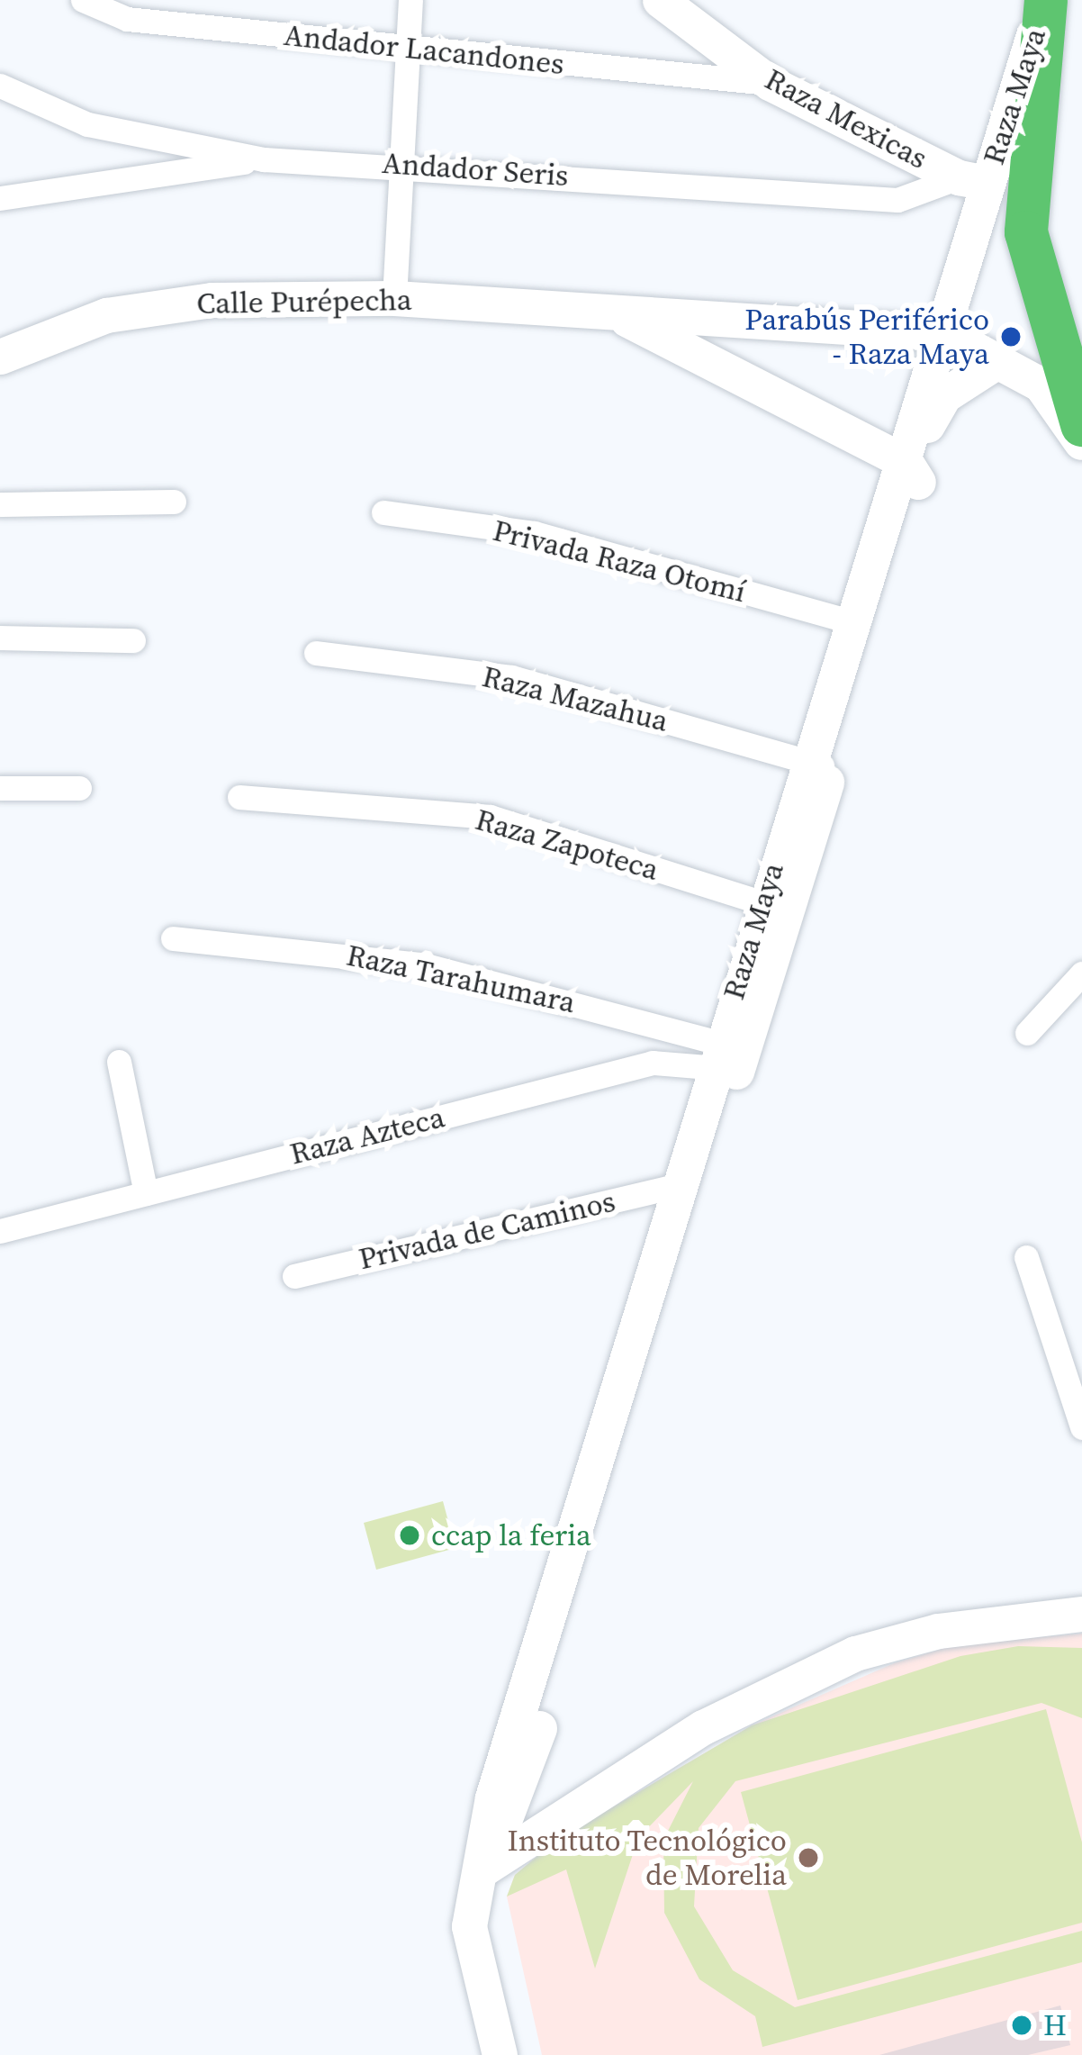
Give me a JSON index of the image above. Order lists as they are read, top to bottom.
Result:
{
  "streets": {
    "street": [
      "Andador Lacandones",
      "Raza Maya",
      "Raza Mexicas",
      "Andador Seris",
      "Calle Purépecha",
      "Privada Raza Otomí",
      "Raza Mazahua",
      "Raza Zapoteca",
      "Raza Tarahumara",
      "Raza Azteca",
      "Privada de Caminos"
    ]
  },
  "crossings": [
    ["Andador Lacandones", "Raza Mexicas"],
    ["Raza Maya", "Raza Mexicas"],
    ["Raza Maya", "Andador Seris"],
    ["Raza Maya", "Calle Purépecha"],
    ["Raza Maya", "Privada Raza Otomí"],
    ["Raza Maya", "Raza Mazahua"],
    ["Raza Maya", "Raza Zapoteca"],
    ["Raza Maya", "Raza Tarahumara"],
    ["Raza Maya", "Raza Azteca"],
    ["Raza Maya", "Privada de Caminos"],
    ["Raza Mexicas", "Andador Seris"],
    ["Raza Tarahumara", "Raza Azteca"]
  ],
  "places": [
    "Parabús Periférico - Raza Maya",
    "ccap la feria",
    "Instituto Tecnológico de Morelia",
    "H"
  ]
}
